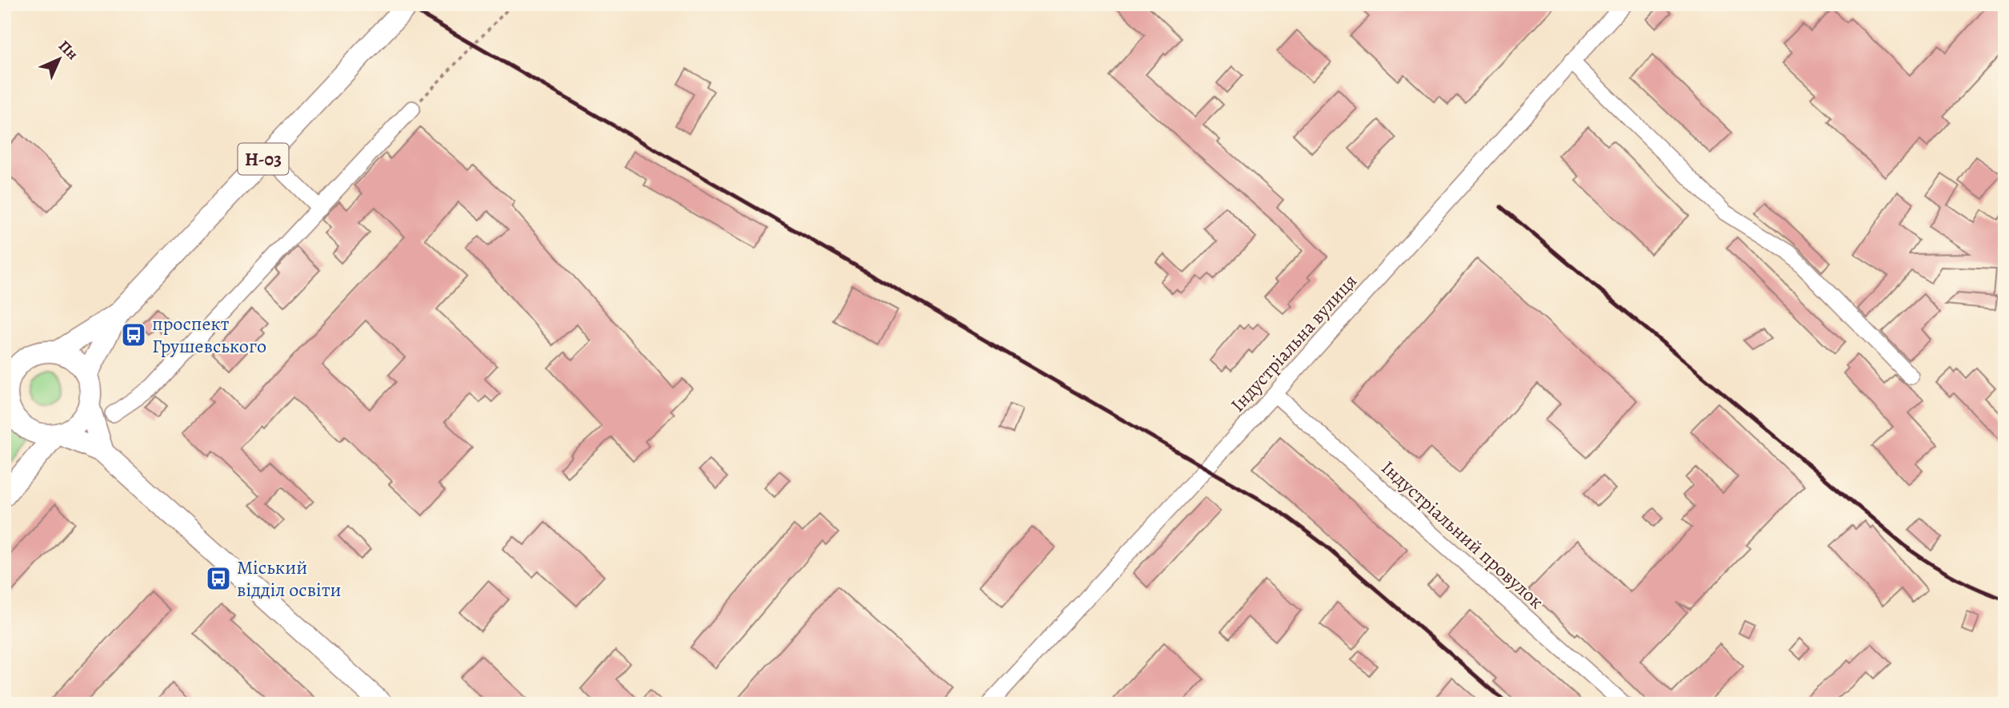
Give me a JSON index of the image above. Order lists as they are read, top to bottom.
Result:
{
  "streets": {
    "main road": ["Н-03"],
    "street": ["Індустріальна вулиця", "Індустріальний провулок"]
  },
  "crossings": [
    ["Індустріальна вулиця", "Індустріальний провулок"]
  ],
  "places": {
    "bus stop": ["проспект Грушевського", "Міський відділ освіти"]
  },
  "north": "top right"
}
